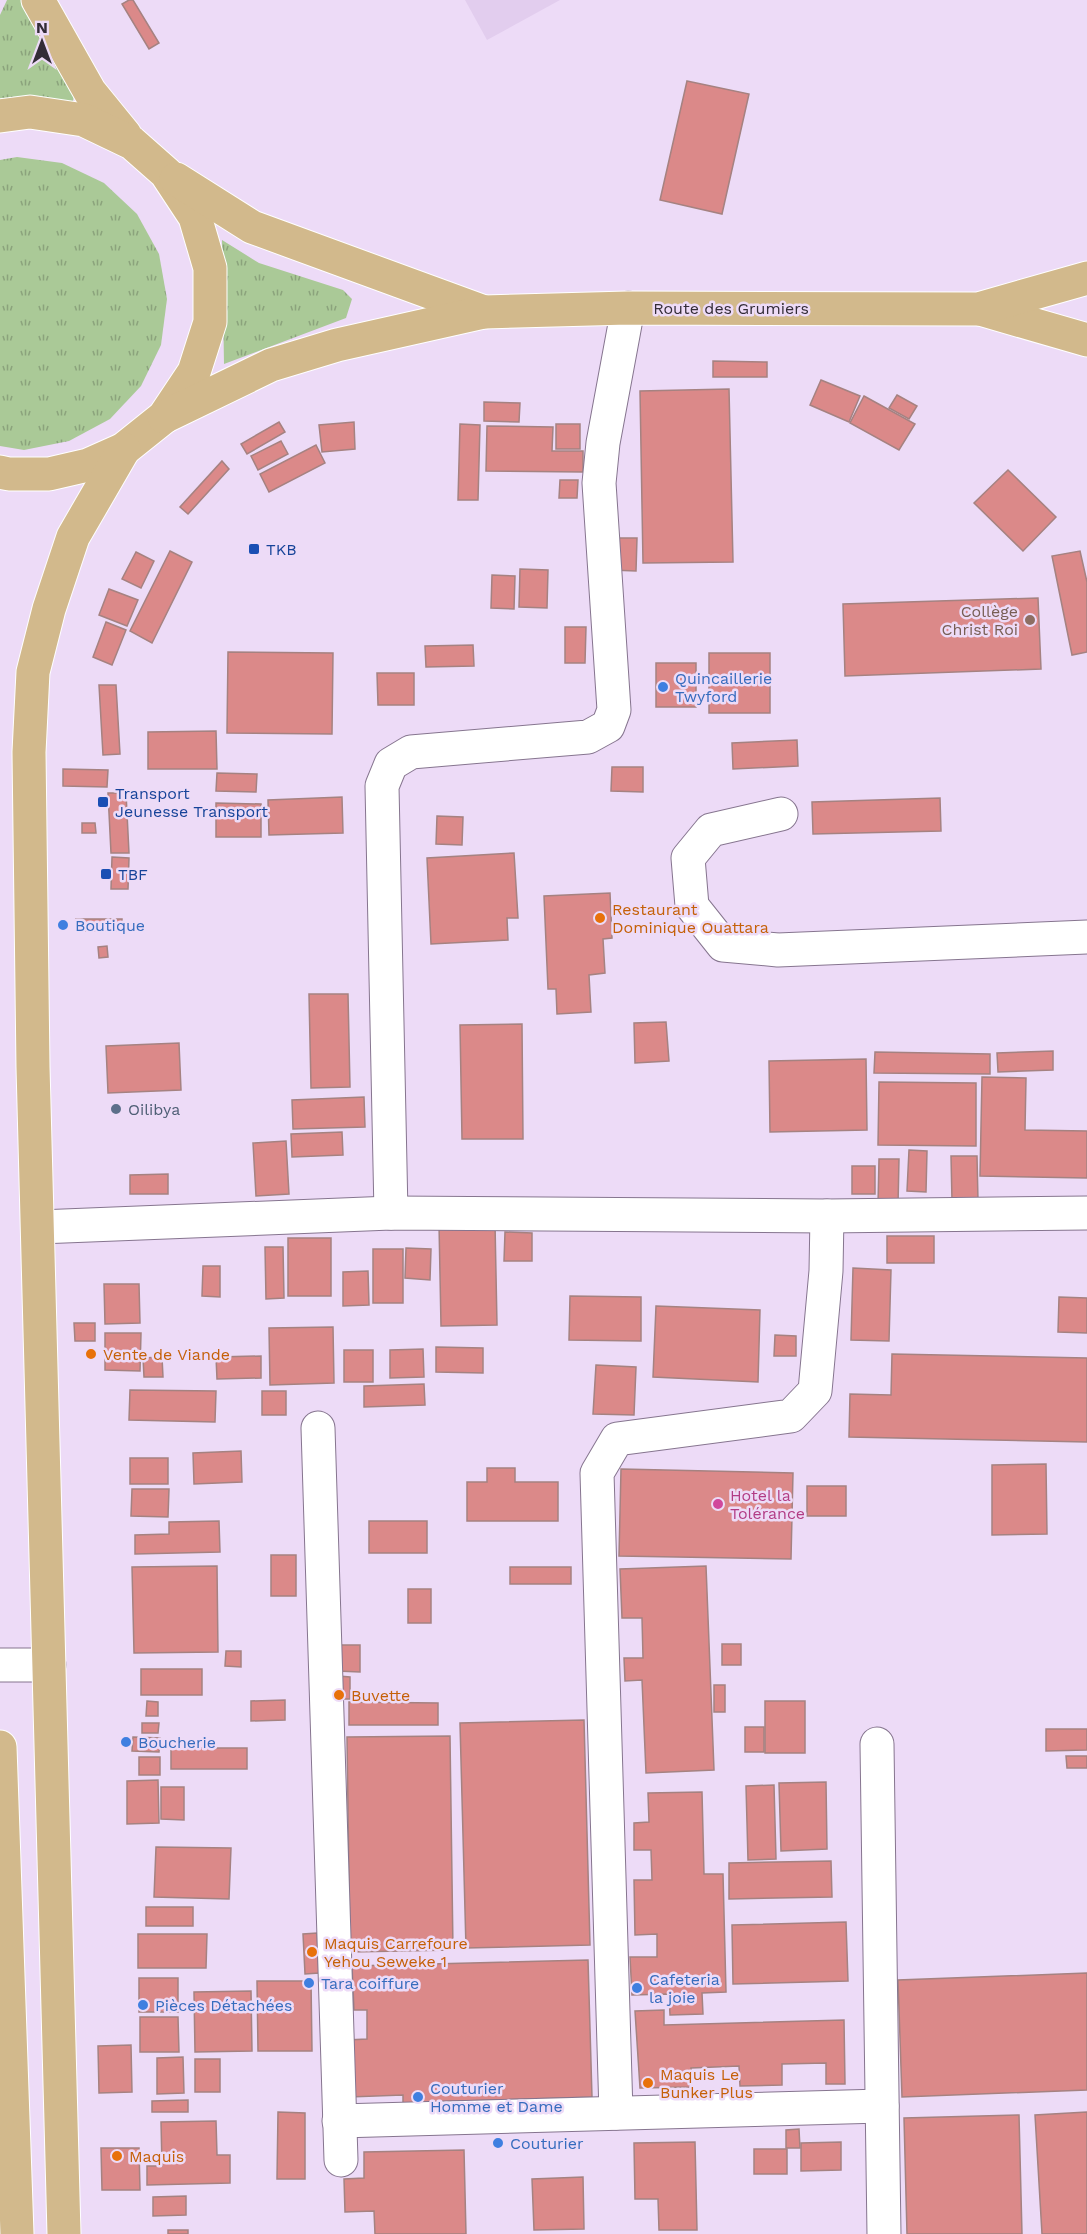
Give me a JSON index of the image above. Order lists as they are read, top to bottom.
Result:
{
  "streets": {
    "main road": ["Route des Grumiers"]
  },
  "places": {
    "transit": ["TKB", "Transport Jeunesse Transport", "TBF"],
    "other": [
      "Collège Christ Roi",
      "Quincaillerie Twyford",
      "Restaurant Dominique Ouattara",
      "Boutique",
      "Oilibya",
      "Vente de Viande",
      "Hotel la Tolérance",
      "Buvette",
      "Boucherie",
      "Maquis Carrefoure Yehou Seweke 1",
      "Tara coiffure",
      "Cafeteria la joie",
      "Pièces Détachées",
      "Maquis Le Bunker Plus",
      "Couturier Homme et Dame",
      "Couturier",
      "Maquis"
    ]
  },
  "north": "top"
}
